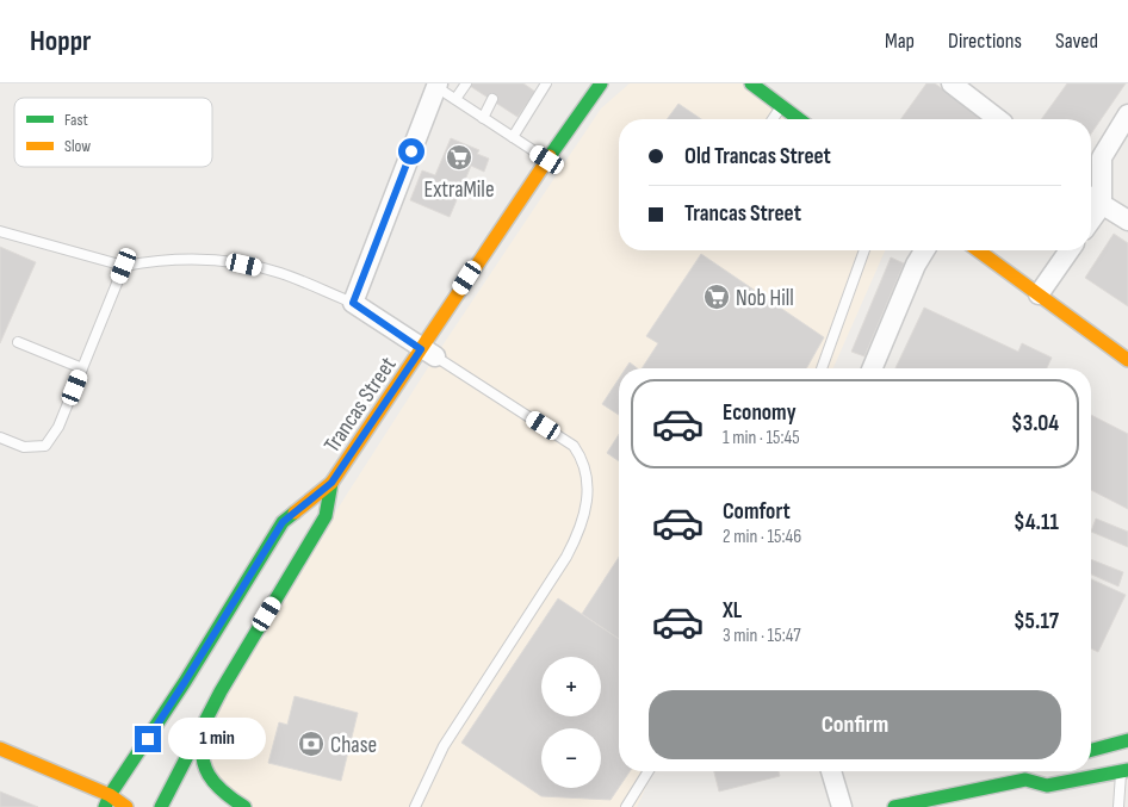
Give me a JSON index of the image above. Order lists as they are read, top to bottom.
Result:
{
  "streets": {
    "main road": ["Trancas Street"]
  },
  "places": {
    "supermarket": ["ExtraMile", "Nob Hill"],
    "bank": ["Chase"]
  },
  "legend": ["Fast", "Slow"],
  "page": {
    "header": "Hoppr",
    "nav": ["Map", "Directions", "Saved"],
    "banner": ["Old Trancas Street", "Trancas Street"],
    "list": [
      {
        "name": "Economy",
        "note": "1 min · 15:45",
        "value": "$3.04"
      },
      {
        "name": "Comfort",
        "note": "2 min · 15:46",
        "value": "$4.11"
      },
      {
        "name": "XL",
        "note": "3 min · 15:47",
        "value": "$5.17"
      }
    ],
    "map_buttons": ["+", "−"],
    "buttons": "Confirm",
    "bubble": "1 min"
  }
}
